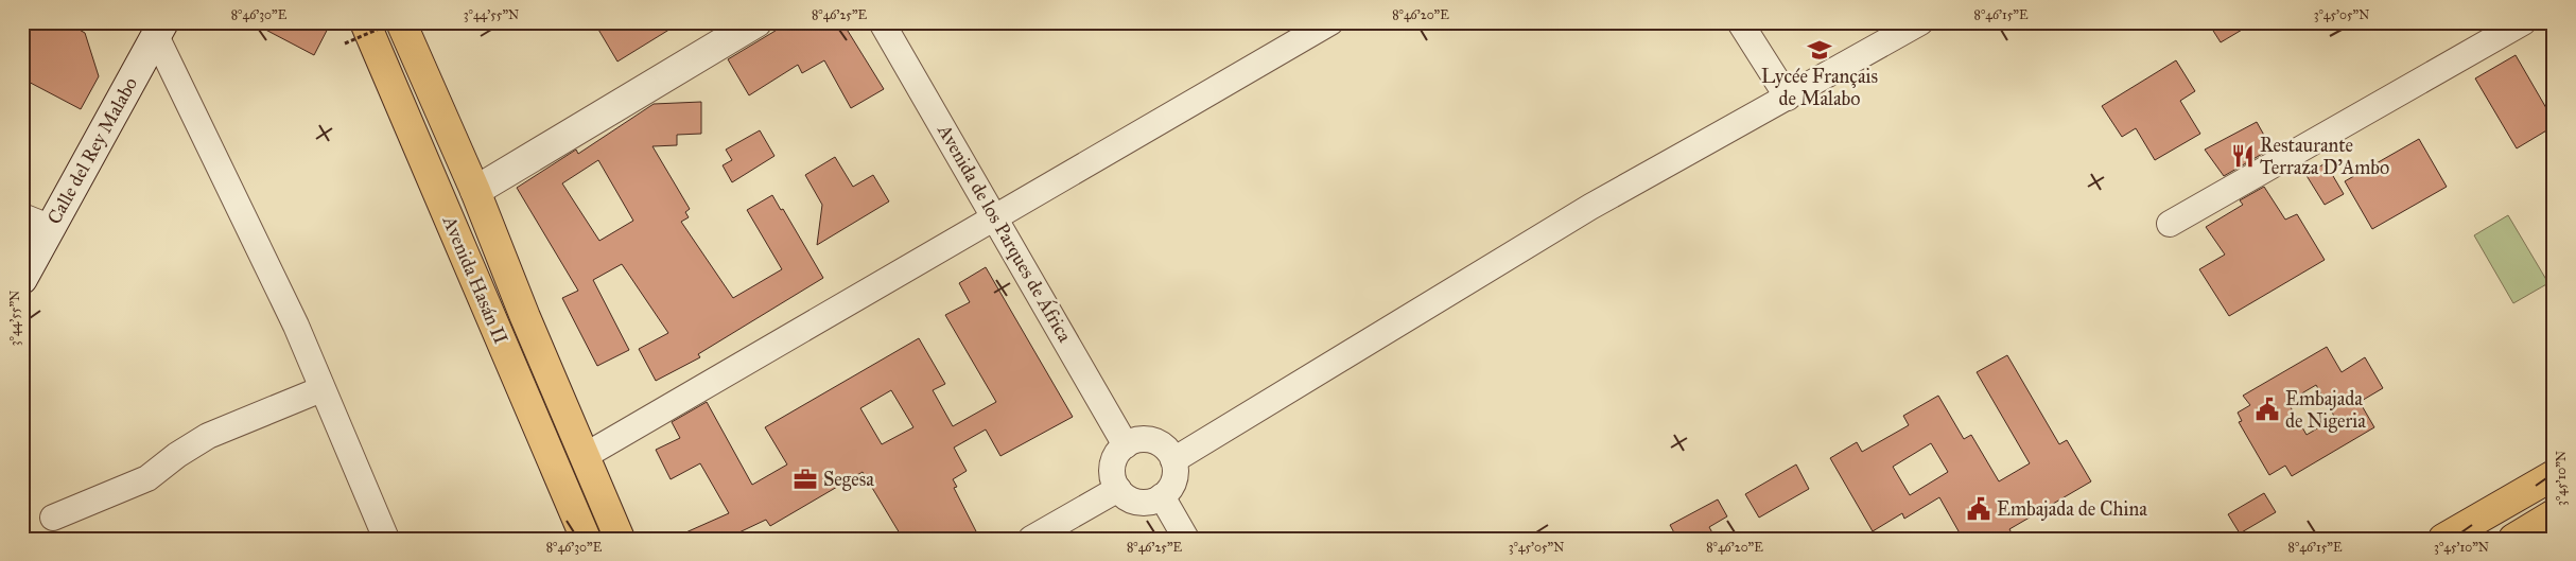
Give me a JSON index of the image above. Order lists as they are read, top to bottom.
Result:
{
  "streets": {
    "main road": ["Avenida Hasán II"],
    "street": ["Calle del Rey Malabo", "Avenida de los Parques de África"]
  },
  "places": {
    "school or university": ["Lycée Français de Malabo"],
    "restaurant": ["Restaurante Terraza D'Ambo"],
    "public building": ["Embajada de Nigeria", "Embajada de China"],
    "office": ["Segesa"]
  },
  "coordinates": [
    "8°46'30\"E",
    "3°44'55\"N",
    "8°46'25\"E",
    "8°46'20\"E",
    "8°46'15\"E",
    "3°45'05\"N",
    "3°45'10\"N"
  ]
}
